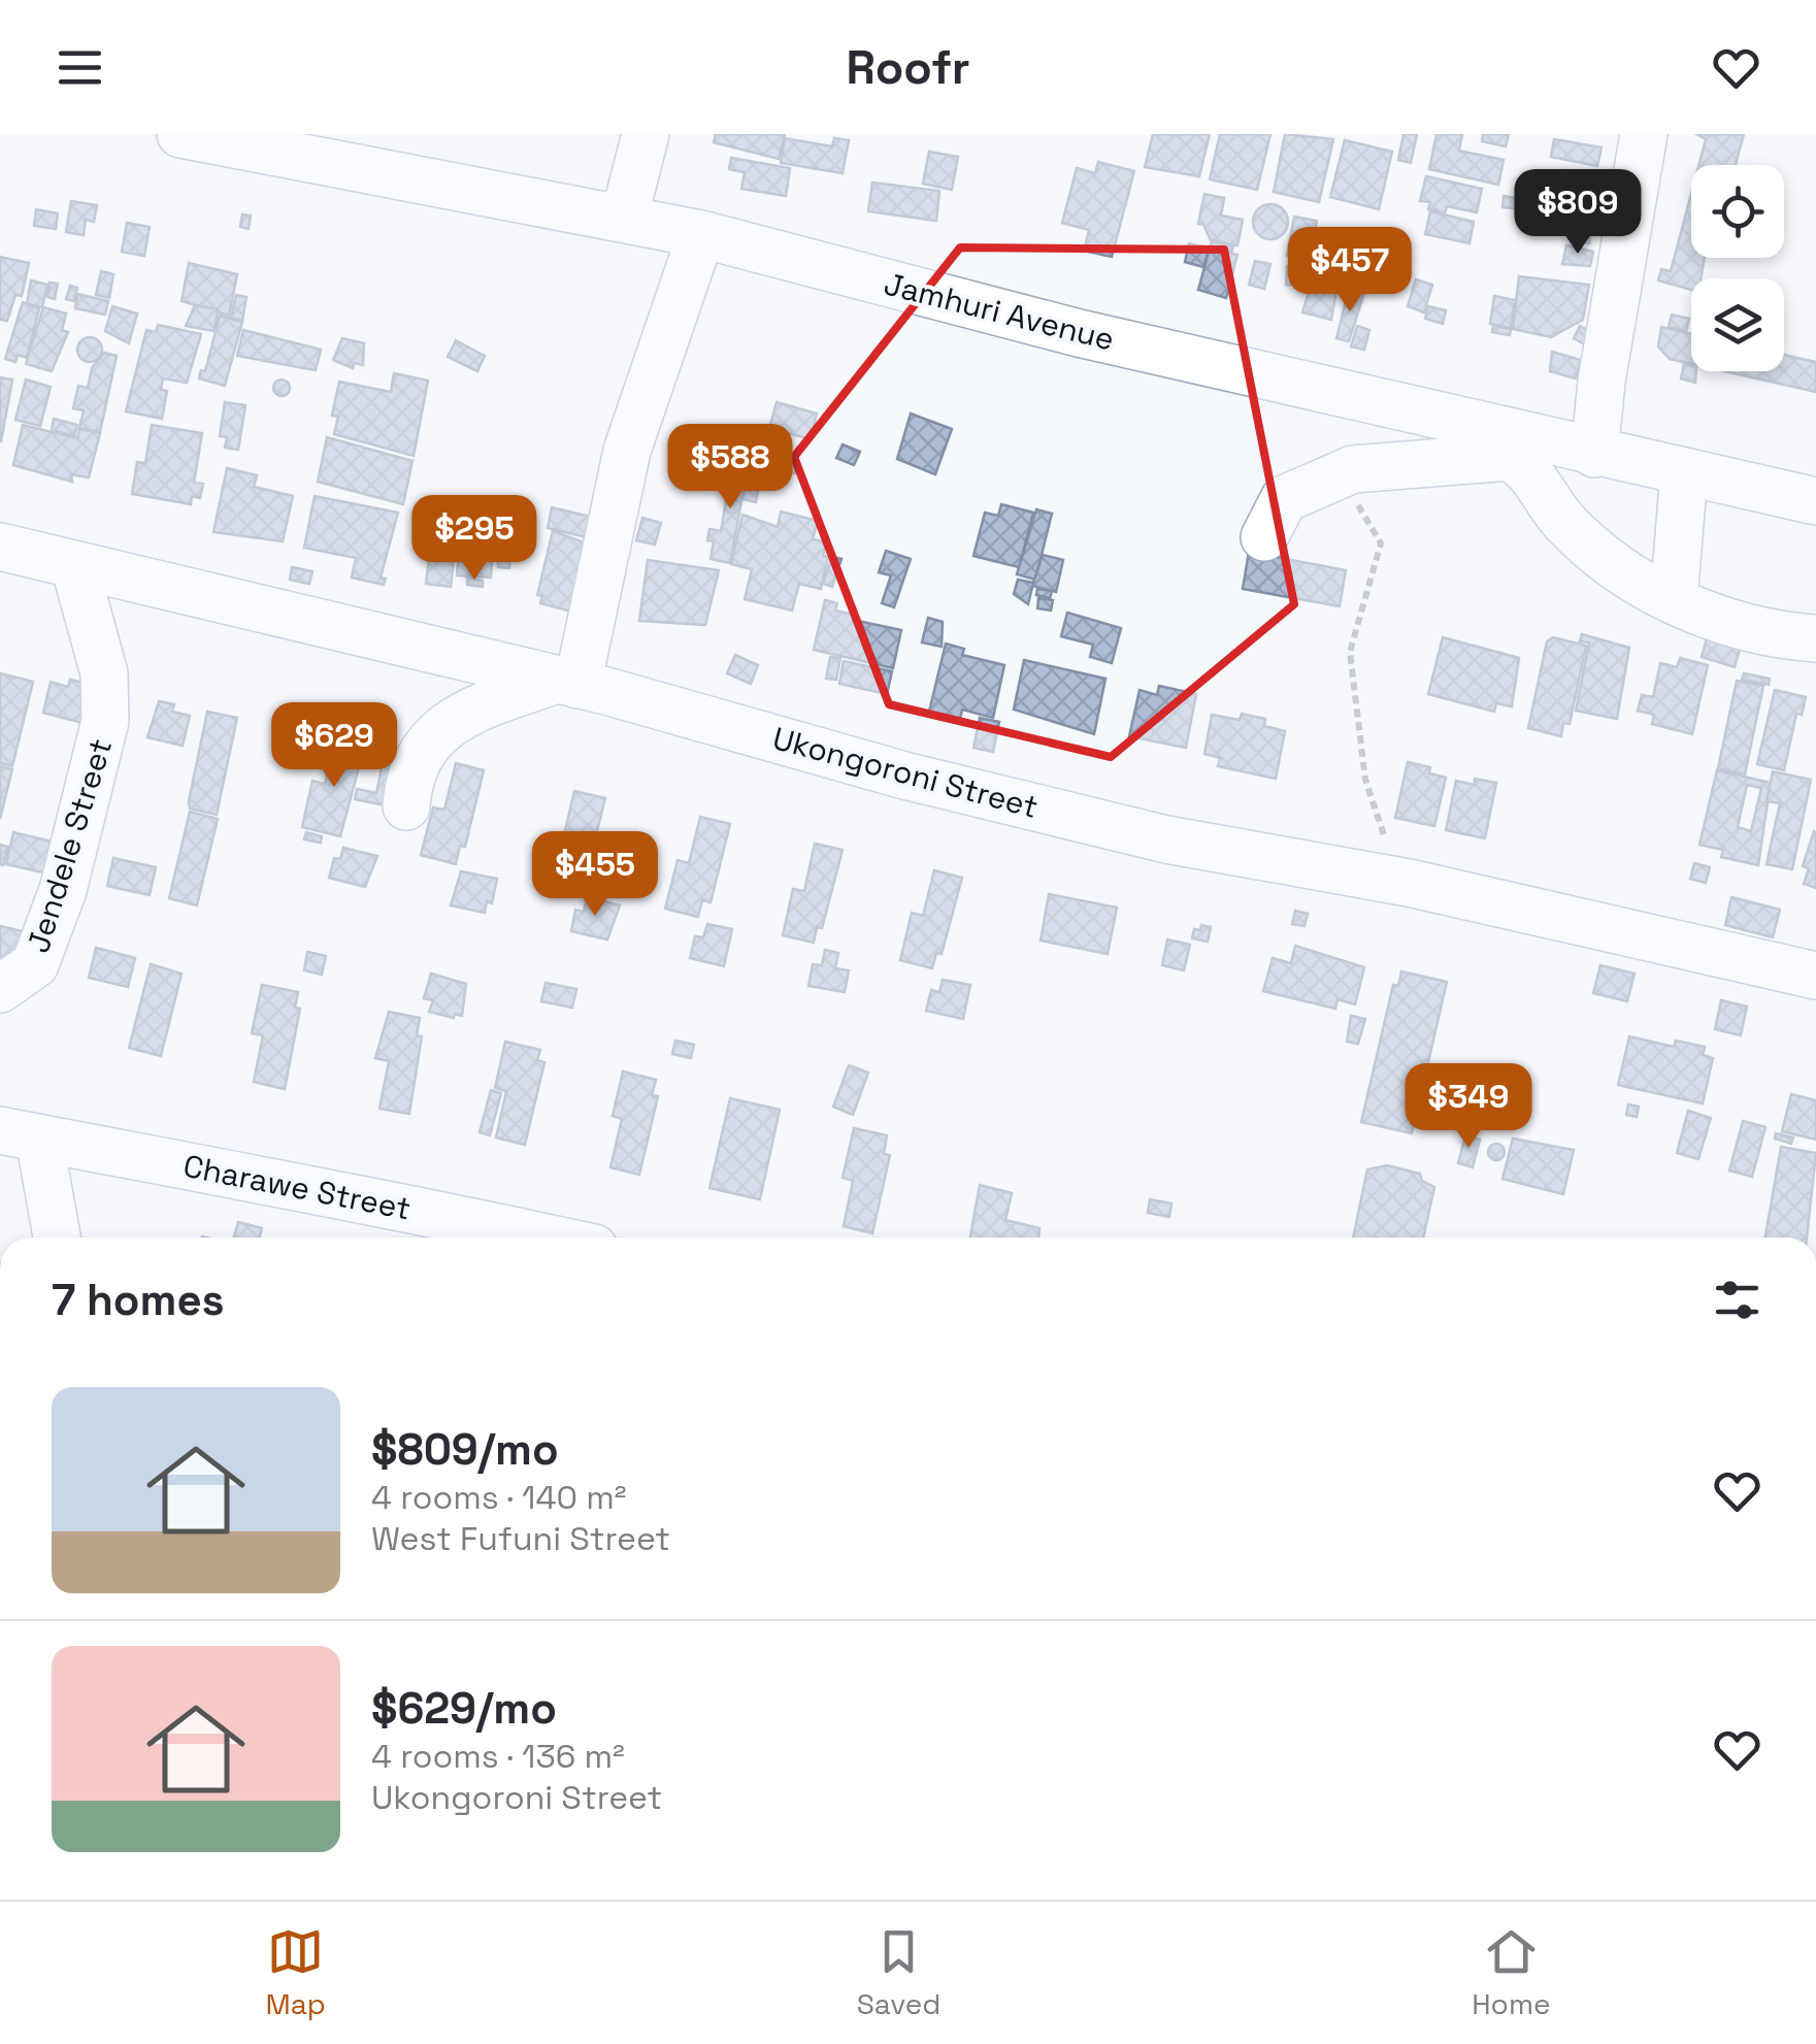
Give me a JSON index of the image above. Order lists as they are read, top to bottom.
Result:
{
  "streets": {
    "street": [
      "Jamhuri Avenue",
      "Ukongoroni Street",
      "Jendele Street",
      "Charawe Street"
    ]
  },
  "crossings": [
    ["Ukongoroni Street", "Jendele Street"]
  ],
  "page": {
    "header": "Roofr",
    "price": [
      "$809",
      "$457",
      "$588",
      "$295",
      "$629",
      "$455",
      "$349"
    ],
    "heading": "7 homes",
    "list": [
      {
        "name": "$809/mo",
        "note": "4 rooms · 140 m² · West Fufuni Street"
      },
      {
        "name": "$629/mo",
        "note": "4 rooms · 136 m² · Ukongoroni Street"
      }
    ],
    "tabs": ["Map", "Saved", "Home"]
  }
}
